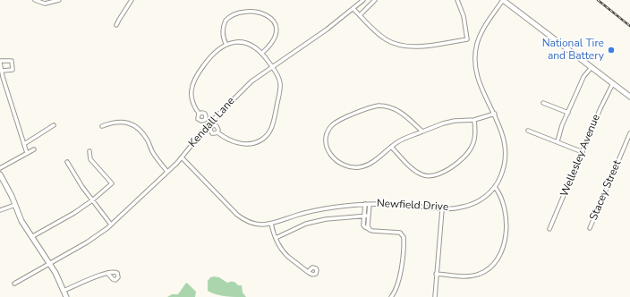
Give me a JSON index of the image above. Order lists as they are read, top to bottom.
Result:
{
  "streets": {
    "street": [
      "Kendall Lane",
      "Wellesley Avenue",
      "Stacey Street",
      "Newfield Drive"
    ]
  },
  "crossings": [
    ["Kendall Lane", "Newfield Drive"]
  ],
  "places": ["National Tire and Battery"]
}
